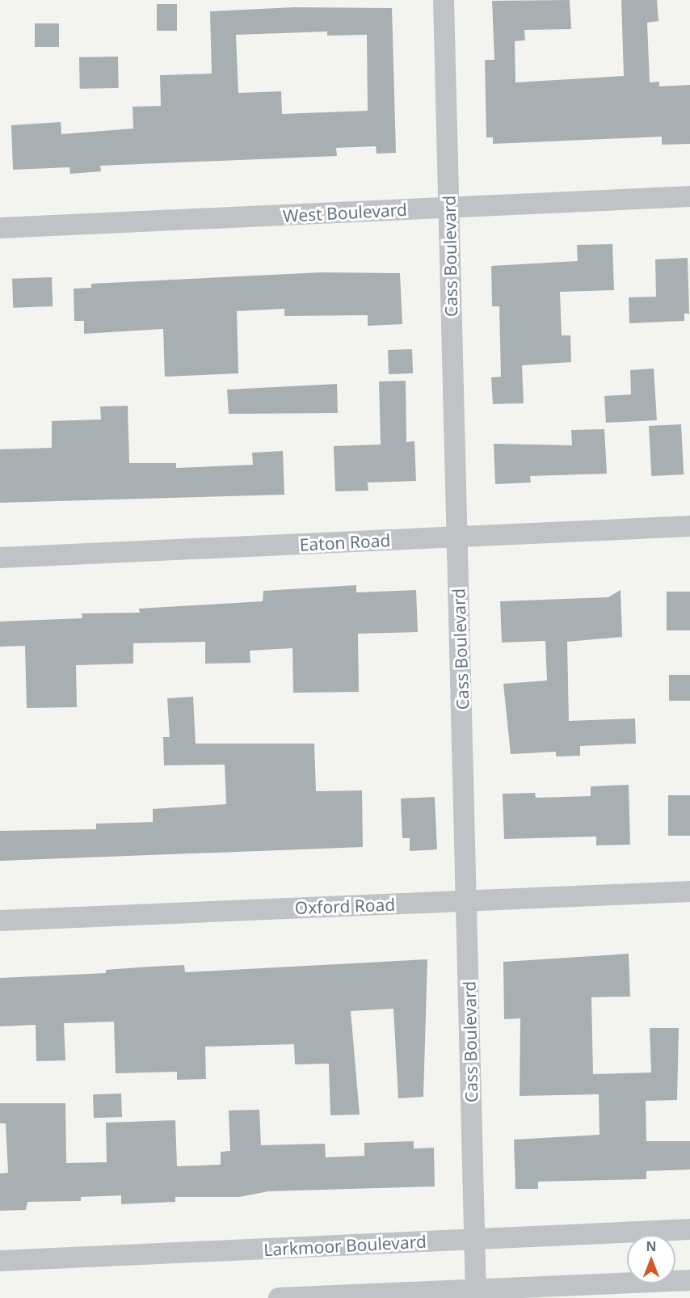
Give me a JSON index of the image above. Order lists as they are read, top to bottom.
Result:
{
  "streets": {
    "street": [
      "West Boulevard",
      "Cass Boulevard",
      "Eaton Road",
      "Oxford Road",
      "Larkmoor Boulevard"
    ]
  },
  "crossings": [
    ["West Boulevard", "Cass Boulevard"],
    ["Cass Boulevard", "Eaton Road"],
    ["Cass Boulevard", "Oxford Road"],
    ["Cass Boulevard", "Larkmoor Boulevard"]
  ],
  "north": "top"
}
